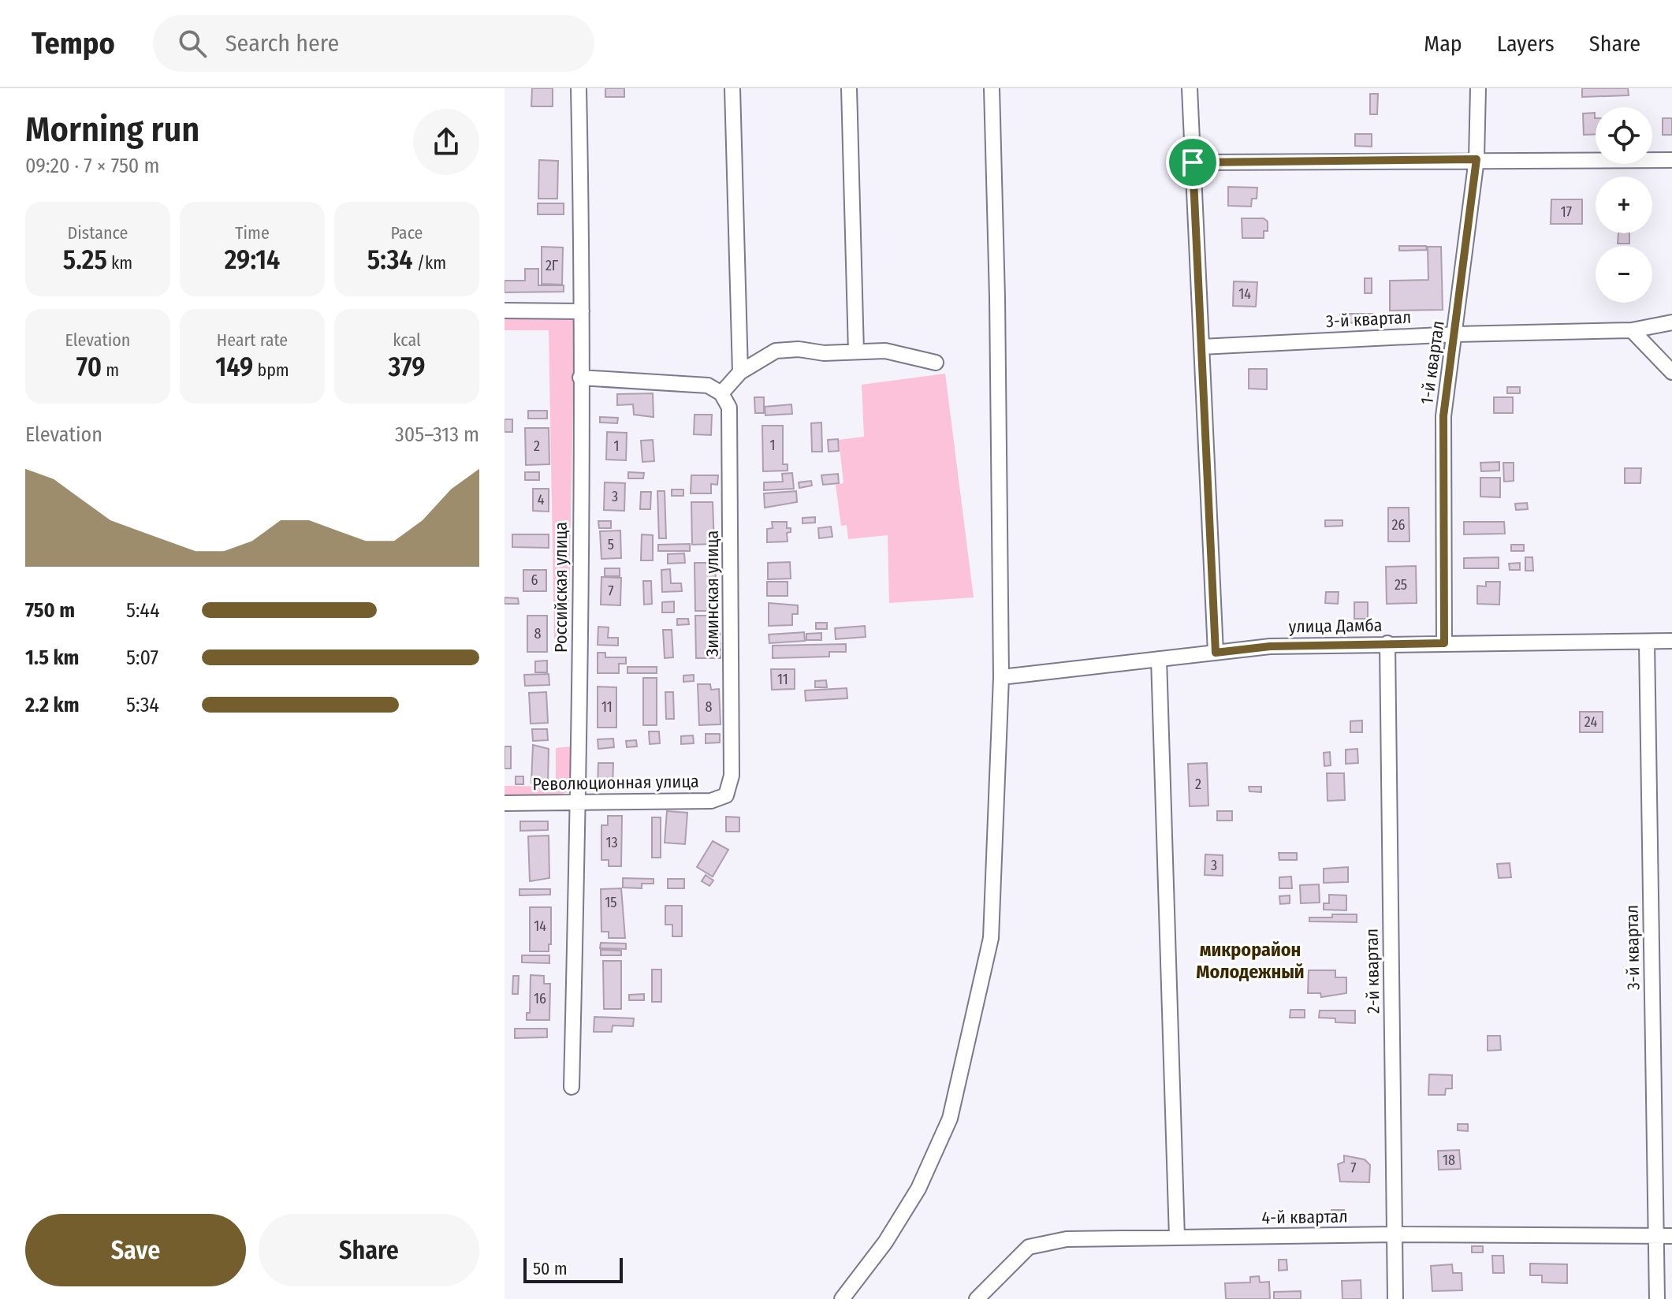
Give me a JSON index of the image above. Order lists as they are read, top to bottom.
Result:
{
  "streets": {
    "street": [
      "3-й квартал",
      "1-й квартал",
      "Российская улица",
      "Зиминская улица",
      "улица Дамба",
      "Революционная улица",
      "2-й квартал",
      "4-й квартал"
    ]
  },
  "crossings": [
    ["3-й квартал", "1-й квартал"],
    ["3-й квартал", "улица Дамба"],
    ["3-й квартал", "4-й квартал"],
    ["1-й квартал", "улица Дамба"],
    ["Российская улица", "Революционная улица"],
    ["Зиминская улица", "Революционная улица"],
    ["улица Дамба", "2-й квартал"],
    ["2-й квартал", "4-й квартал"]
  ],
  "districts": ["микрорайон Молодежный"],
  "house_numbers": [
    "17",
    "2Г",
    "14",
    "1",
    "2",
    "1",
    "3",
    "4",
    "26",
    "5",
    "6",
    "25",
    "7",
    "8",
    "11",
    "11",
    "8",
    "24",
    "2",
    "13",
    "3",
    "15",
    "14",
    "16",
    "18",
    "7"
  ],
  "scale_bar": "50 m",
  "page": {
    "header": "Tempo",
    "search": "Search here",
    "nav": ["Map", "Layers", "Share"],
    "heading": ["Morning run", "09:20 · 7 × 750 m"],
    "map_buttons": ["+", "−"],
    "stats": [
      ["Distance", "5.25 km"],
      ["Time", "29:14"],
      ["Pace", "5:34 /km"],
      ["Elevation", "70 m"],
      ["Heart rate", "149 bpm"],
      ["kcal", "379"]
    ],
    "chart": ["Elevation", "305–313 m"],
    "list": [
      {
        "name": "750 m",
        "note": "5:44"
      },
      {
        "name": "1.5 km",
        "note": "5:07"
      },
      {
        "name": "2.2 km",
        "note": "5:34"
      }
    ],
    "buttons": ["Save", "Share"],
    "scale": "50 m"
  }
}
